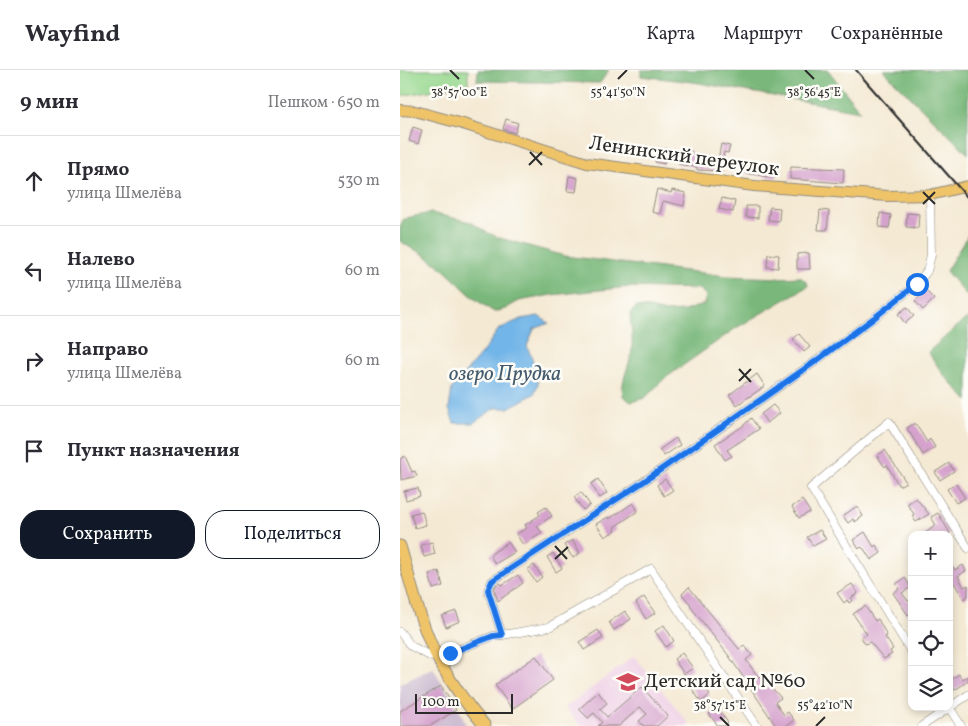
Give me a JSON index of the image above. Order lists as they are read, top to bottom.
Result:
{
  "streets": {
    "main road": ["Ленинский переулок"]
  },
  "water": ["озеро Прудка"],
  "places": {
    "school or university": ["Детский сад №60"]
  },
  "scale_bar": "100 m",
  "page": {
    "header": "Wayfind",
    "nav": ["Карта", "Маршрут", "Сохранённые"],
    "heading": ["9 мин", "Пешком · 650 m"],
    "list": [
      ["Прямо", "улица Шмелёва", "530 m"],
      ["Налево", "улица Шмелёва", "60 m"],
      ["Направо", "улица Шмелёва", "60 m"],
      "Пункт назначения"
    ],
    "buttons": ["Сохранить", "Поделиться"],
    "map_buttons": ["+", "−"],
    "scale": "100 m"
  },
  "coordinates": [
    "55°41'50\"N",
    "38°57'00\"E",
    "38°56'45\"E",
    "38°57'15\"E",
    "55°42'10\"N"
  ]
}
